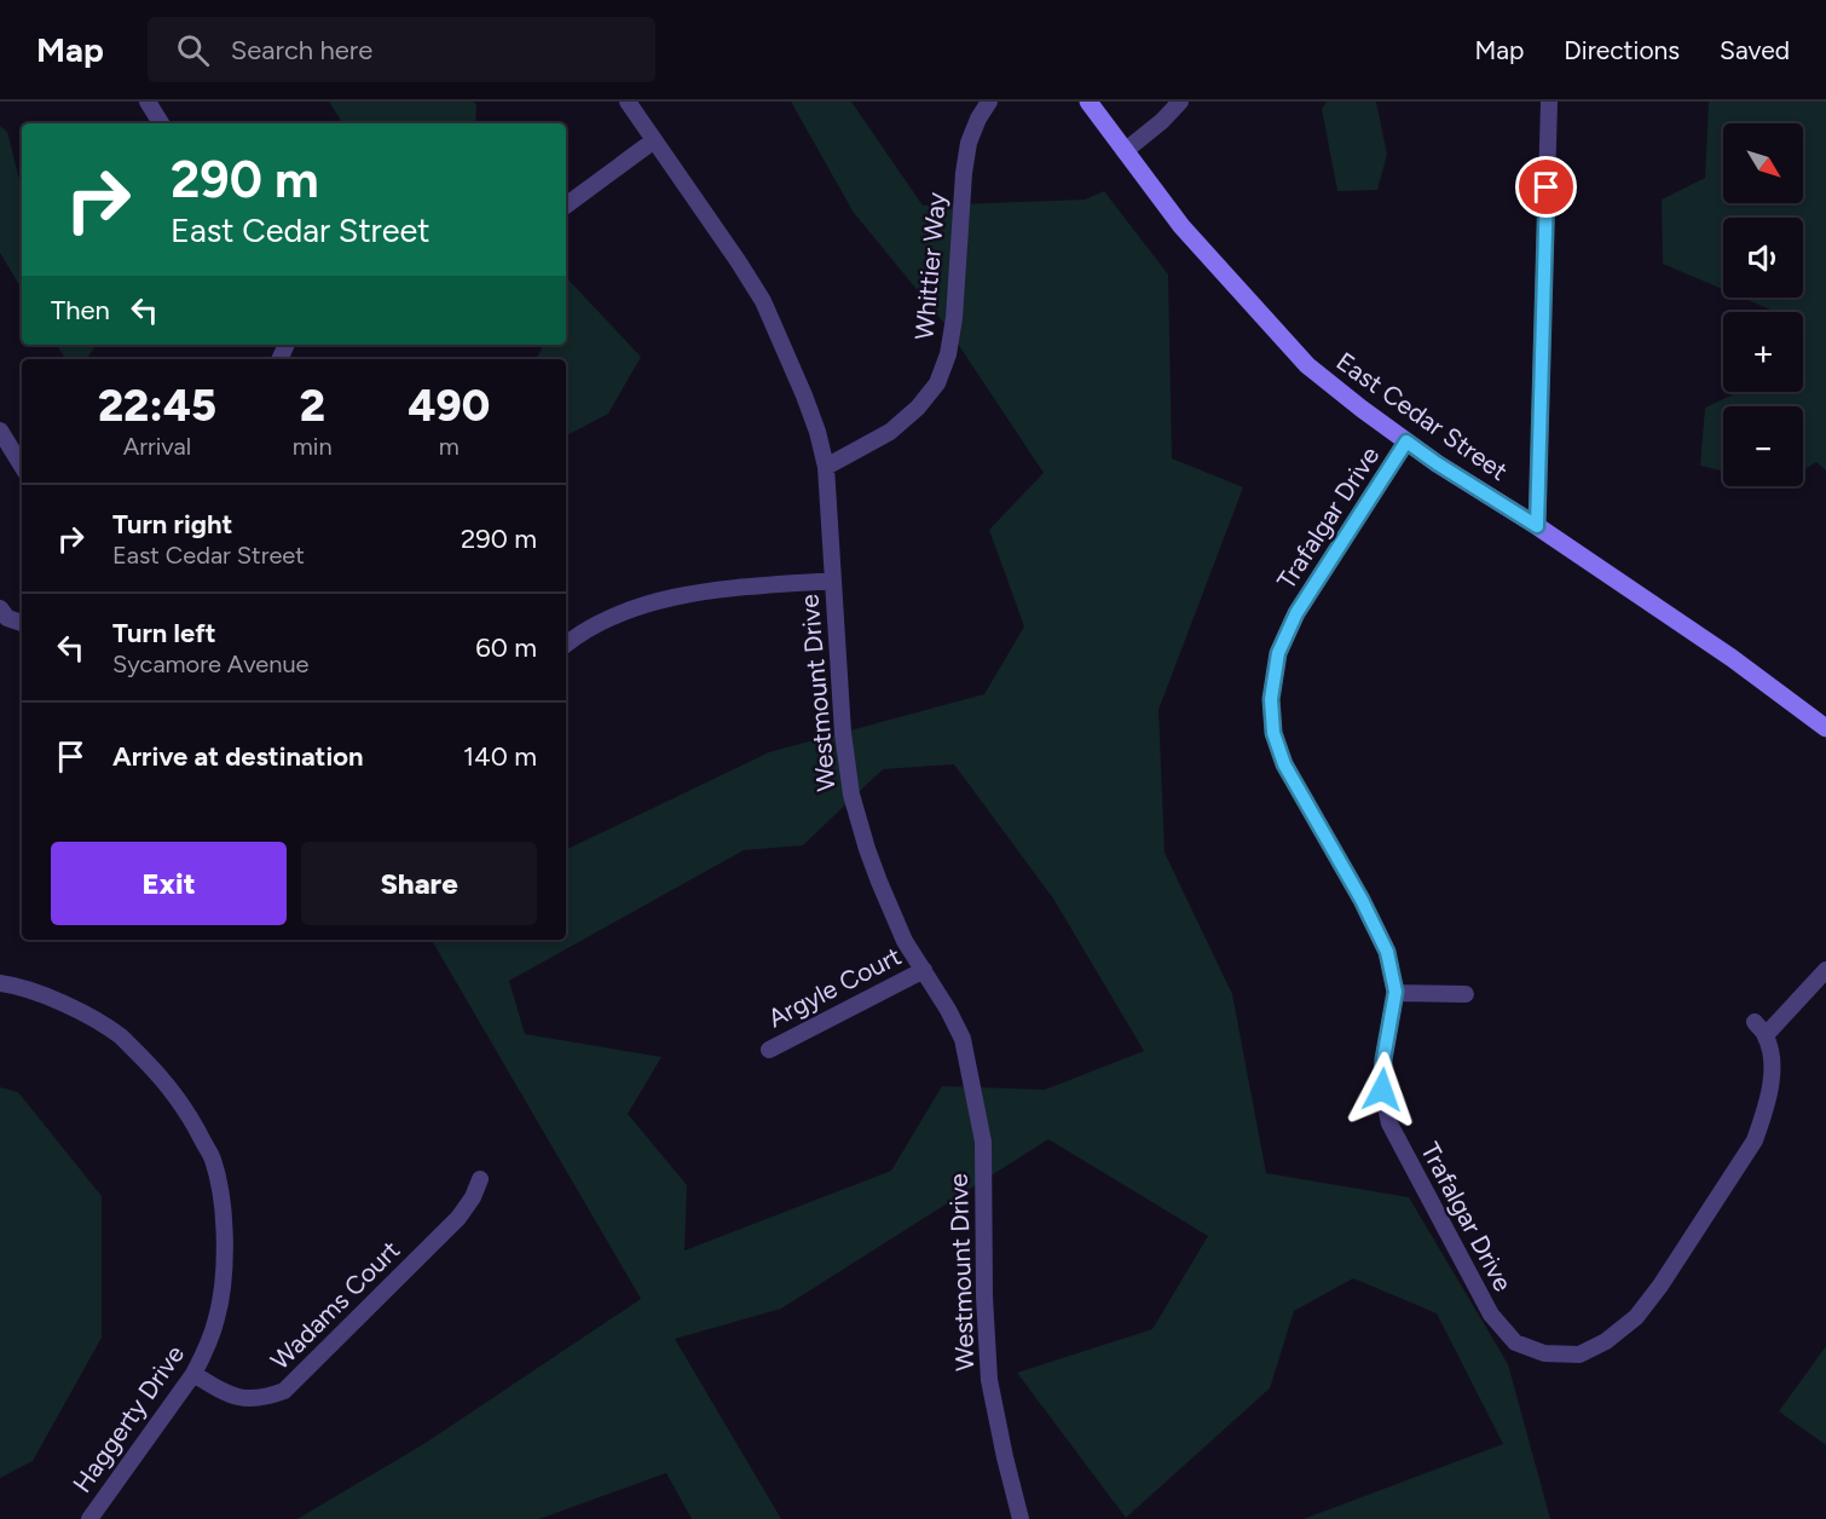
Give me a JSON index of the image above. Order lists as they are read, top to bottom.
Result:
{
  "streets": {
    "main road": ["East Cedar Street"],
    "street": [
      "Whittier Way",
      "Trafalgar Drive",
      "Westmount Drive",
      "Argyle Court",
      "Wadams Court",
      "Haggerty Drive"
    ]
  },
  "crossings": [
    ["Whittier Way", "Westmount Drive"],
    ["East Cedar Street", "Trafalgar Drive"],
    ["Westmount Drive", "Argyle Court"],
    ["Wadams Court", "Haggerty Drive"]
  ],
  "north": "bottom right",
  "page": {
    "header": "Map",
    "search": "Search here",
    "nav": ["Map", "Directions", "Saved"],
    "map_buttons": ["+", "−"],
    "turn": ["290 m", "East Cedar Street"],
    "then": "Then",
    "eta": [
      "22:45",
      "Arrival",
      "2",
      "min",
      "490",
      "m"
    ],
    "list": [
      {
        "name": "Turn right",
        "note": "East Cedar Street",
        "value": "290 m"
      },
      {
        "name": "Turn left",
        "note": "Sycamore Avenue",
        "value": "60 m"
      },
      {
        "name": "Arrive at destination",
        "value": "140 m"
      }
    ],
    "buttons": ["Exit", "Share"]
  }
}
